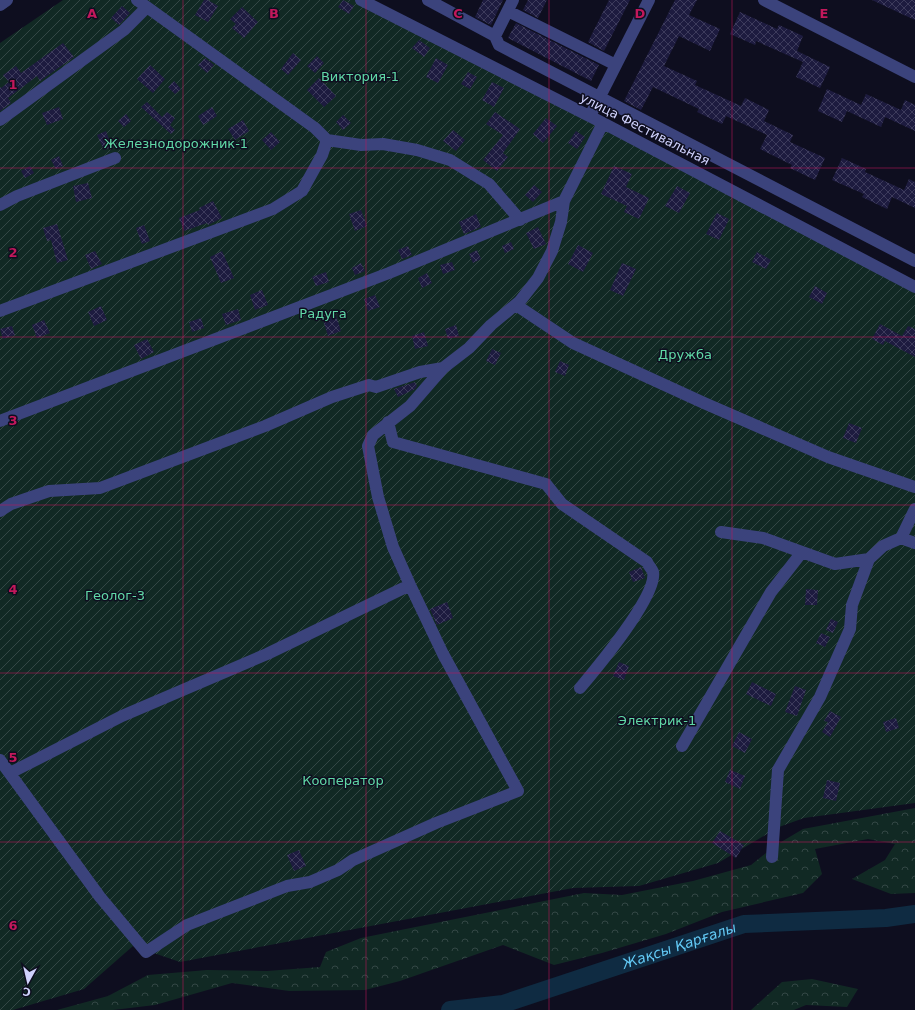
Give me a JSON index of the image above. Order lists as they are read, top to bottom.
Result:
{
  "streets": {
    "street": ["улица Фестивальная"]
  },
  "water": ["Жақсы Қарғалы"],
  "parks": [
    "Виктория-1",
    "Железнодорожник-1",
    "Радуга",
    "Дружба",
    "Геолог-3",
    "Электрик-1",
    "Кооператор"
  ],
  "north": "bottom",
  "grid": {
    "columns": [
      "A",
      "B",
      "C",
      "D",
      "E"
    ],
    "rows": [
      "1",
      "2",
      "3",
      "4",
      "5",
      "6"
    ]
  }
}
